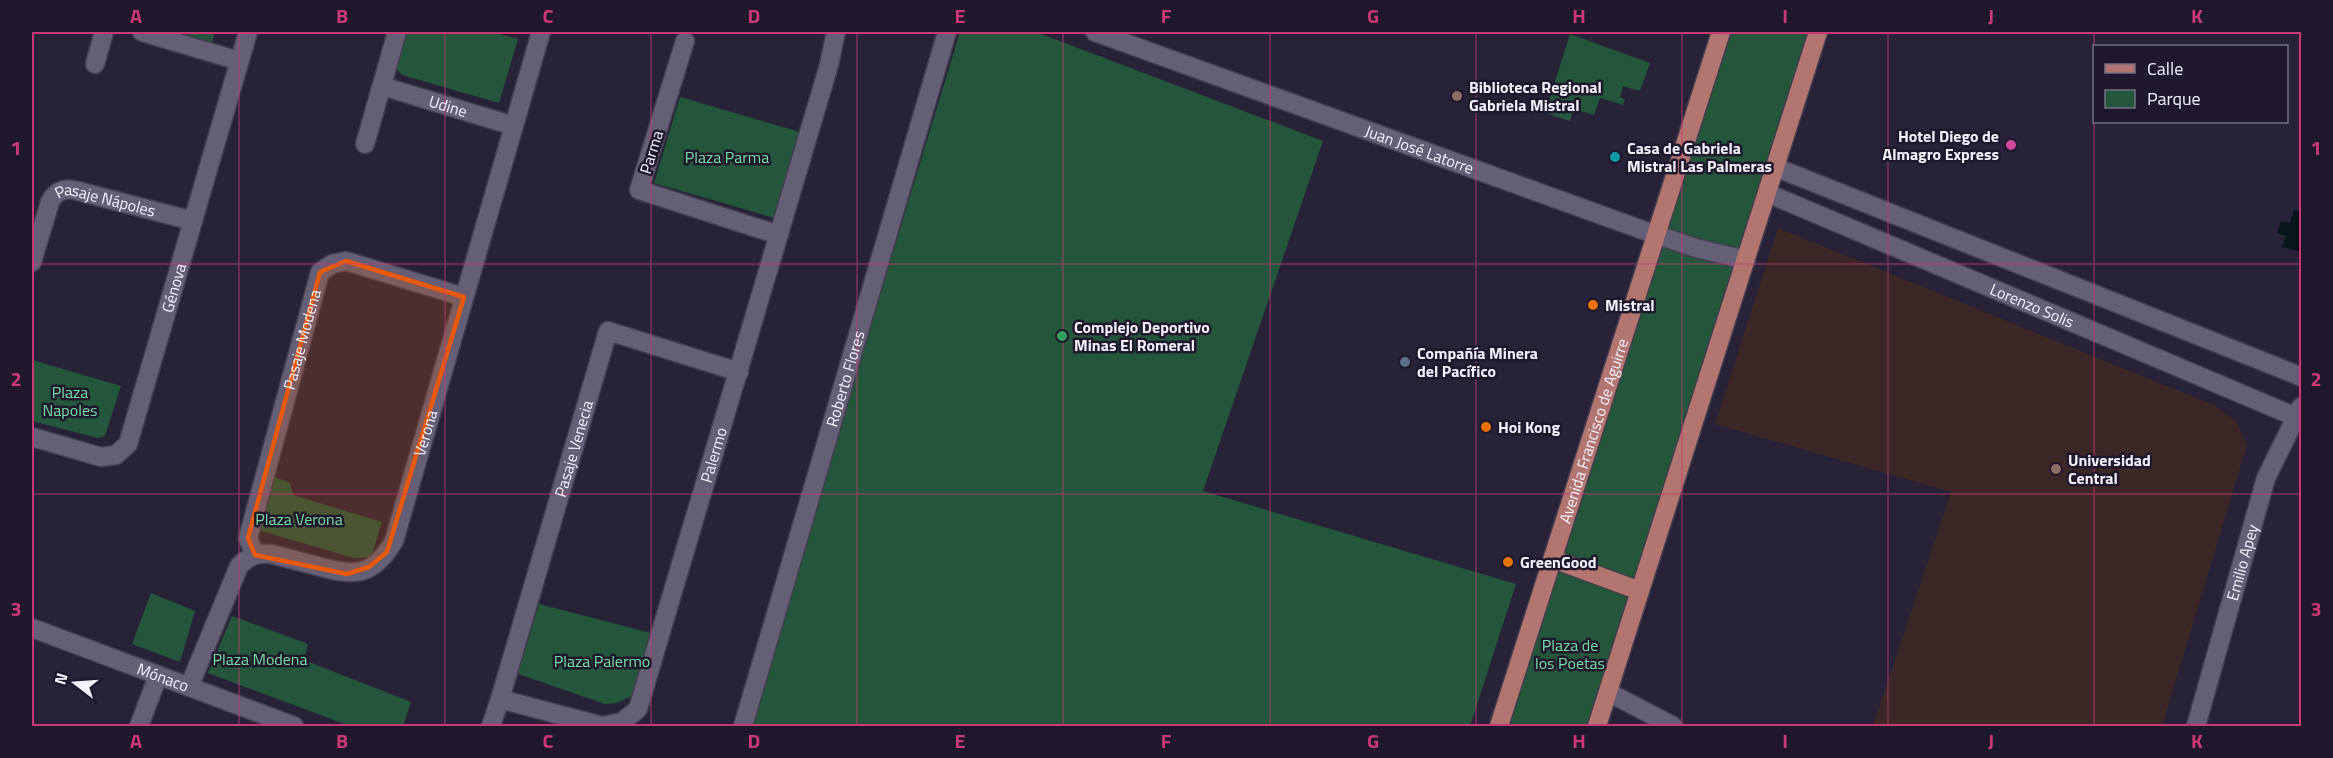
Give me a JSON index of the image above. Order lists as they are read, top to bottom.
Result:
{
  "streets": {
    "main road": ["Avenida Francisco de Aguirre"],
    "street": [
      "Udine",
      "Juan José Latorre",
      "Parma",
      "Pasaje Nápoles",
      "Génova",
      "Lorenzo Solis",
      "Pasaje Modena",
      "Roberto Flores",
      "Verona",
      "Pasaje Venecia",
      "Palermo",
      "Emilio Apey",
      "Mónaco"
    ]
  },
  "crossings": [
    ["Udine", "Verona"],
    ["Juan José Latorre", "Avenida Francisco de Aguirre"],
    ["Parma", "Palermo"],
    ["Pasaje Nápoles", "Génova"],
    ["Lorenzo Solis", "Emilio Apey"],
    ["Pasaje Modena", "Verona"],
    ["Pasaje Venecia", "Palermo"]
  ],
  "parks": [
    "Plaza Parma",
    "Plaza Napoles",
    "Plaza Verona",
    "Plaza de los Poetas",
    "Plaza Modena",
    "Plaza Palermo"
  ],
  "places": [
    "Biblioteca Regional Gabriela Mistral",
    "Hotel Diego de Almagro Express",
    "Casa de Gabriela Mistral Las Palmeras",
    "Mistral",
    "Complejo Deportivo Minas El Romeral",
    "Compañía Minera del Pacífico",
    "Hoi Kong",
    "Universidad Central",
    "GreenGood"
  ],
  "legend": ["Calle", "Parque"],
  "north": "left",
  "grid": {
    "columns": [
      "A",
      "B",
      "C",
      "D",
      "E",
      "F",
      "G",
      "H",
      "I",
      "J",
      "K"
    ],
    "rows": ["1", "2", "3"]
  }
}
